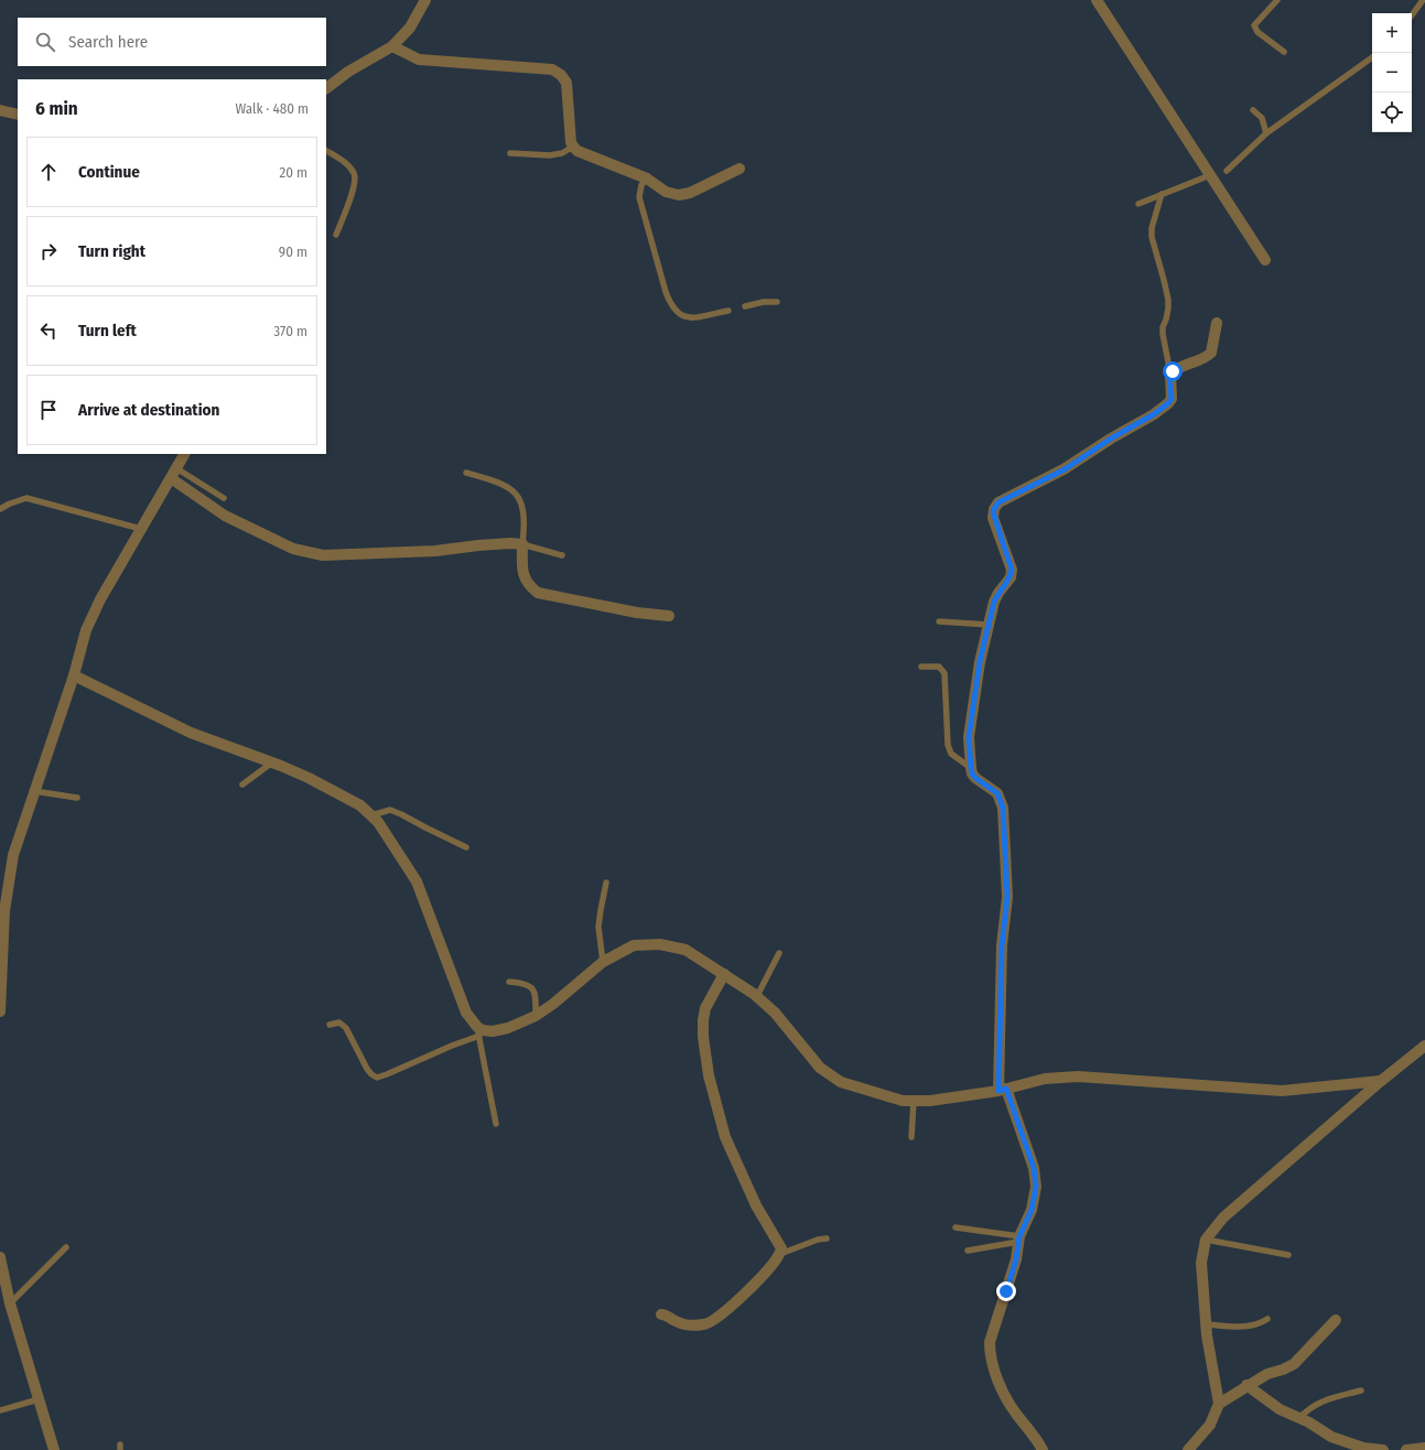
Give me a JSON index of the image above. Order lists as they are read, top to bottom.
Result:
{
  "page": {
    "map_buttons": ["+", "−"],
    "search": "Search here",
    "heading": ["6 min", "Walk · 480 m"],
    "list": [
      ["Continue", "20 m"],
      ["Turn right", "90 m"],
      ["Turn left", "370 m"],
      "Arrive at destination"
    ]
  }
}
